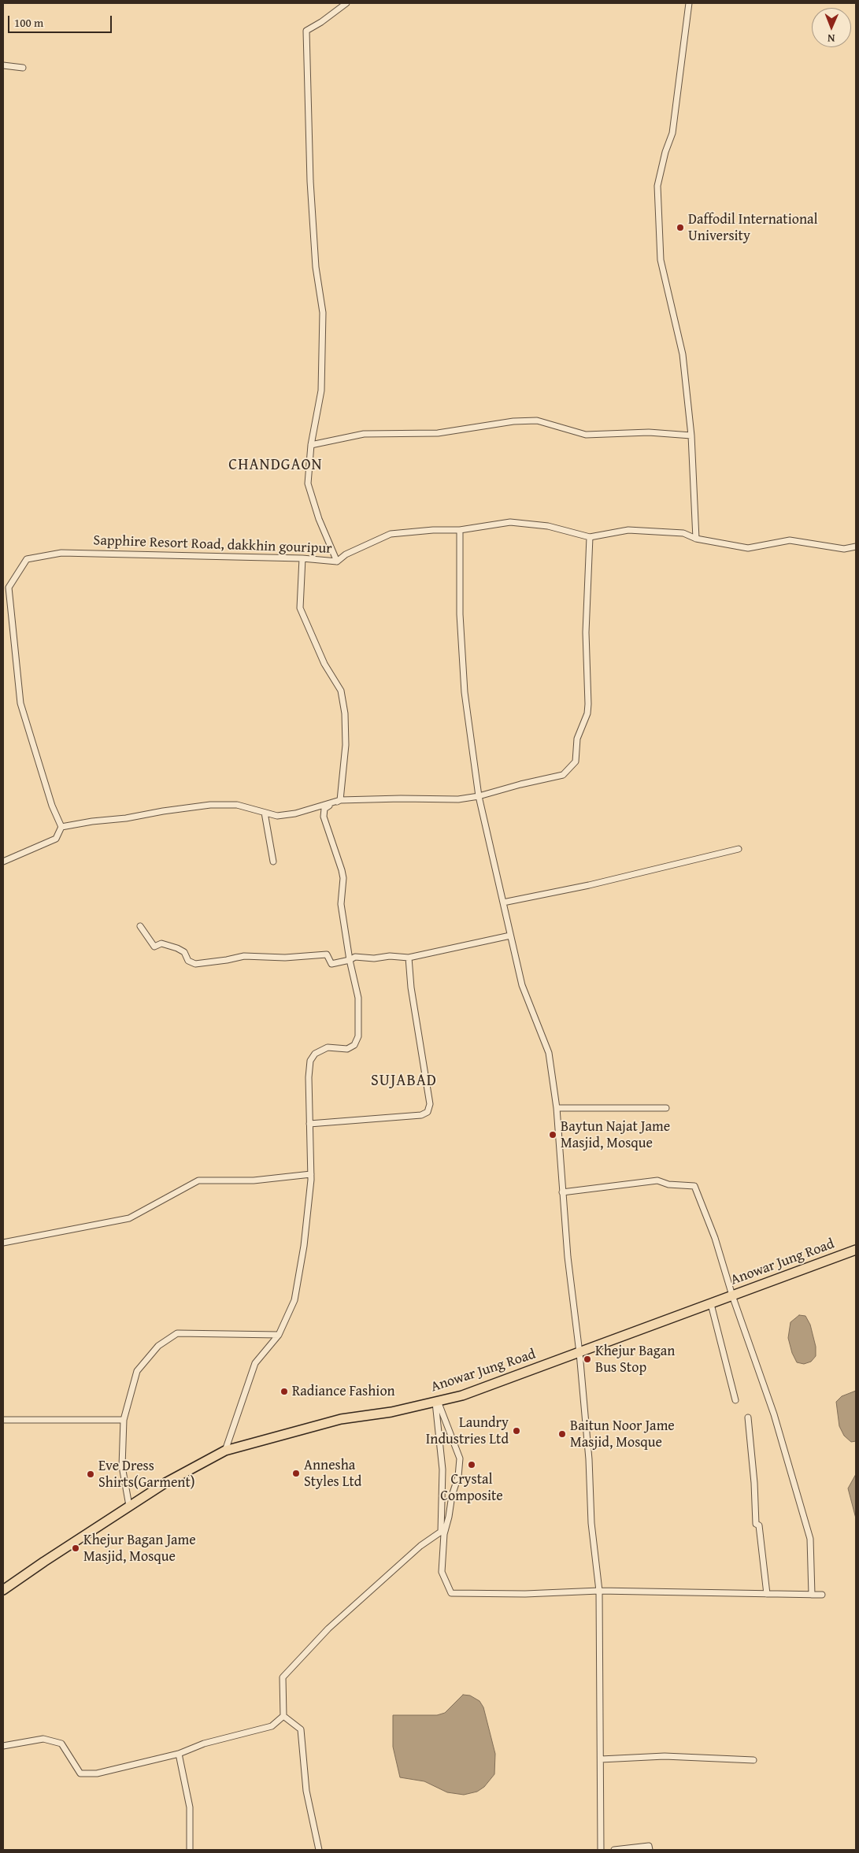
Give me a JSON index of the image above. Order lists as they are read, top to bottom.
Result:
{
  "streets": {
    "highway": ["Anowar Jung Road"],
    "street": ["Sapphire Resort Road, dakkhin gouripur"]
  },
  "districts": ["CHANDGAON", "SUJABAD"],
  "places": [
    "Daffodil International University",
    "Baytun Najat Jame Masjid, Mosque",
    "Khejur Bagan Bus Stop",
    "Radiance Fashion",
    "Laundry Industries Ltd",
    "Baitun Noor Jame Masjid, Mosque",
    "Crystal Composite",
    "Annesha Styles Ltd",
    "Eve Dress Shirts(Garment)",
    "Khejur Bagan Jame Masjid, Mosque"
  ],
  "scale_bar": "100 m",
  "north": "bottom"
}
